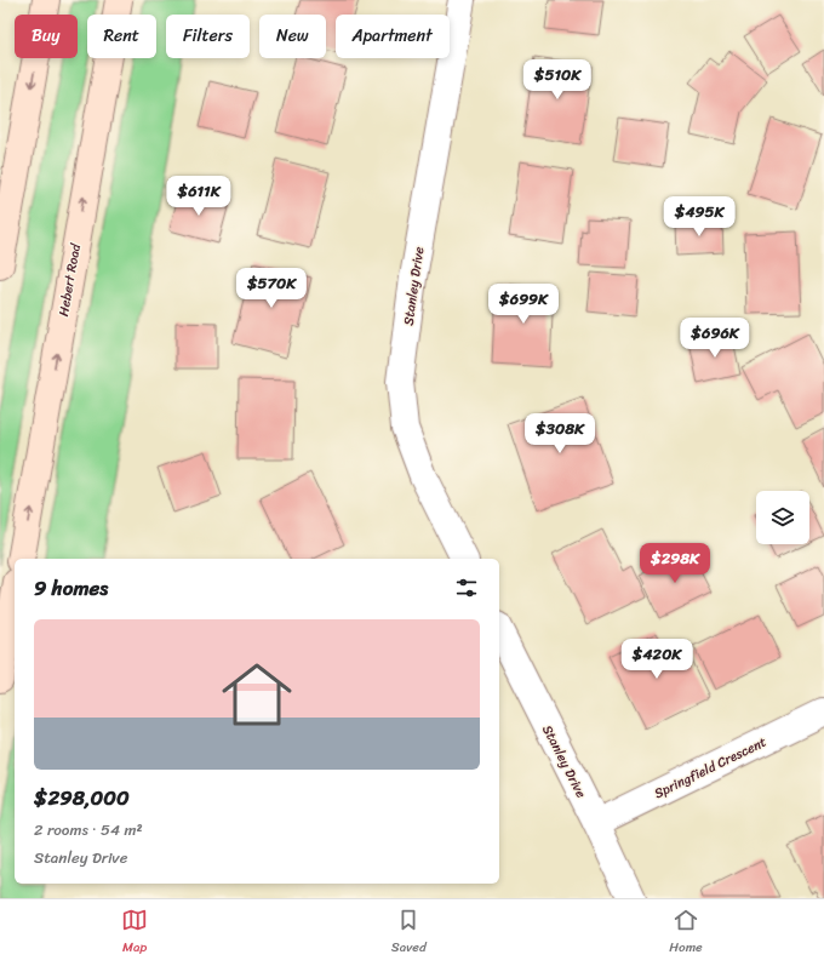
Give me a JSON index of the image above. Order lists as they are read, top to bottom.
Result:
{
  "streets": {
    "main road": ["Hebert Road"],
    "street": ["Stanley Drive", "Springfield Crescent"]
  },
  "crossings": [
    ["Stanley Drive", "Springfield Crescent"]
  ],
  "page": {
    "chip": [
      "Buy",
      "Rent",
      "Filters",
      "New",
      "Apartment"
    ],
    "price": [
      "$510K",
      "$611K",
      "$495K",
      "$570K",
      "$699K",
      "$696K",
      "$308K",
      "$298K",
      "$420K"
    ],
    "heading": "9 homes",
    "list": [
      {
        "name": "$298,000",
        "note": "2 rooms · 54 m² · Stanley Drive"
      }
    ],
    "tabs": ["Map", "Saved", "Home"]
  }
}
